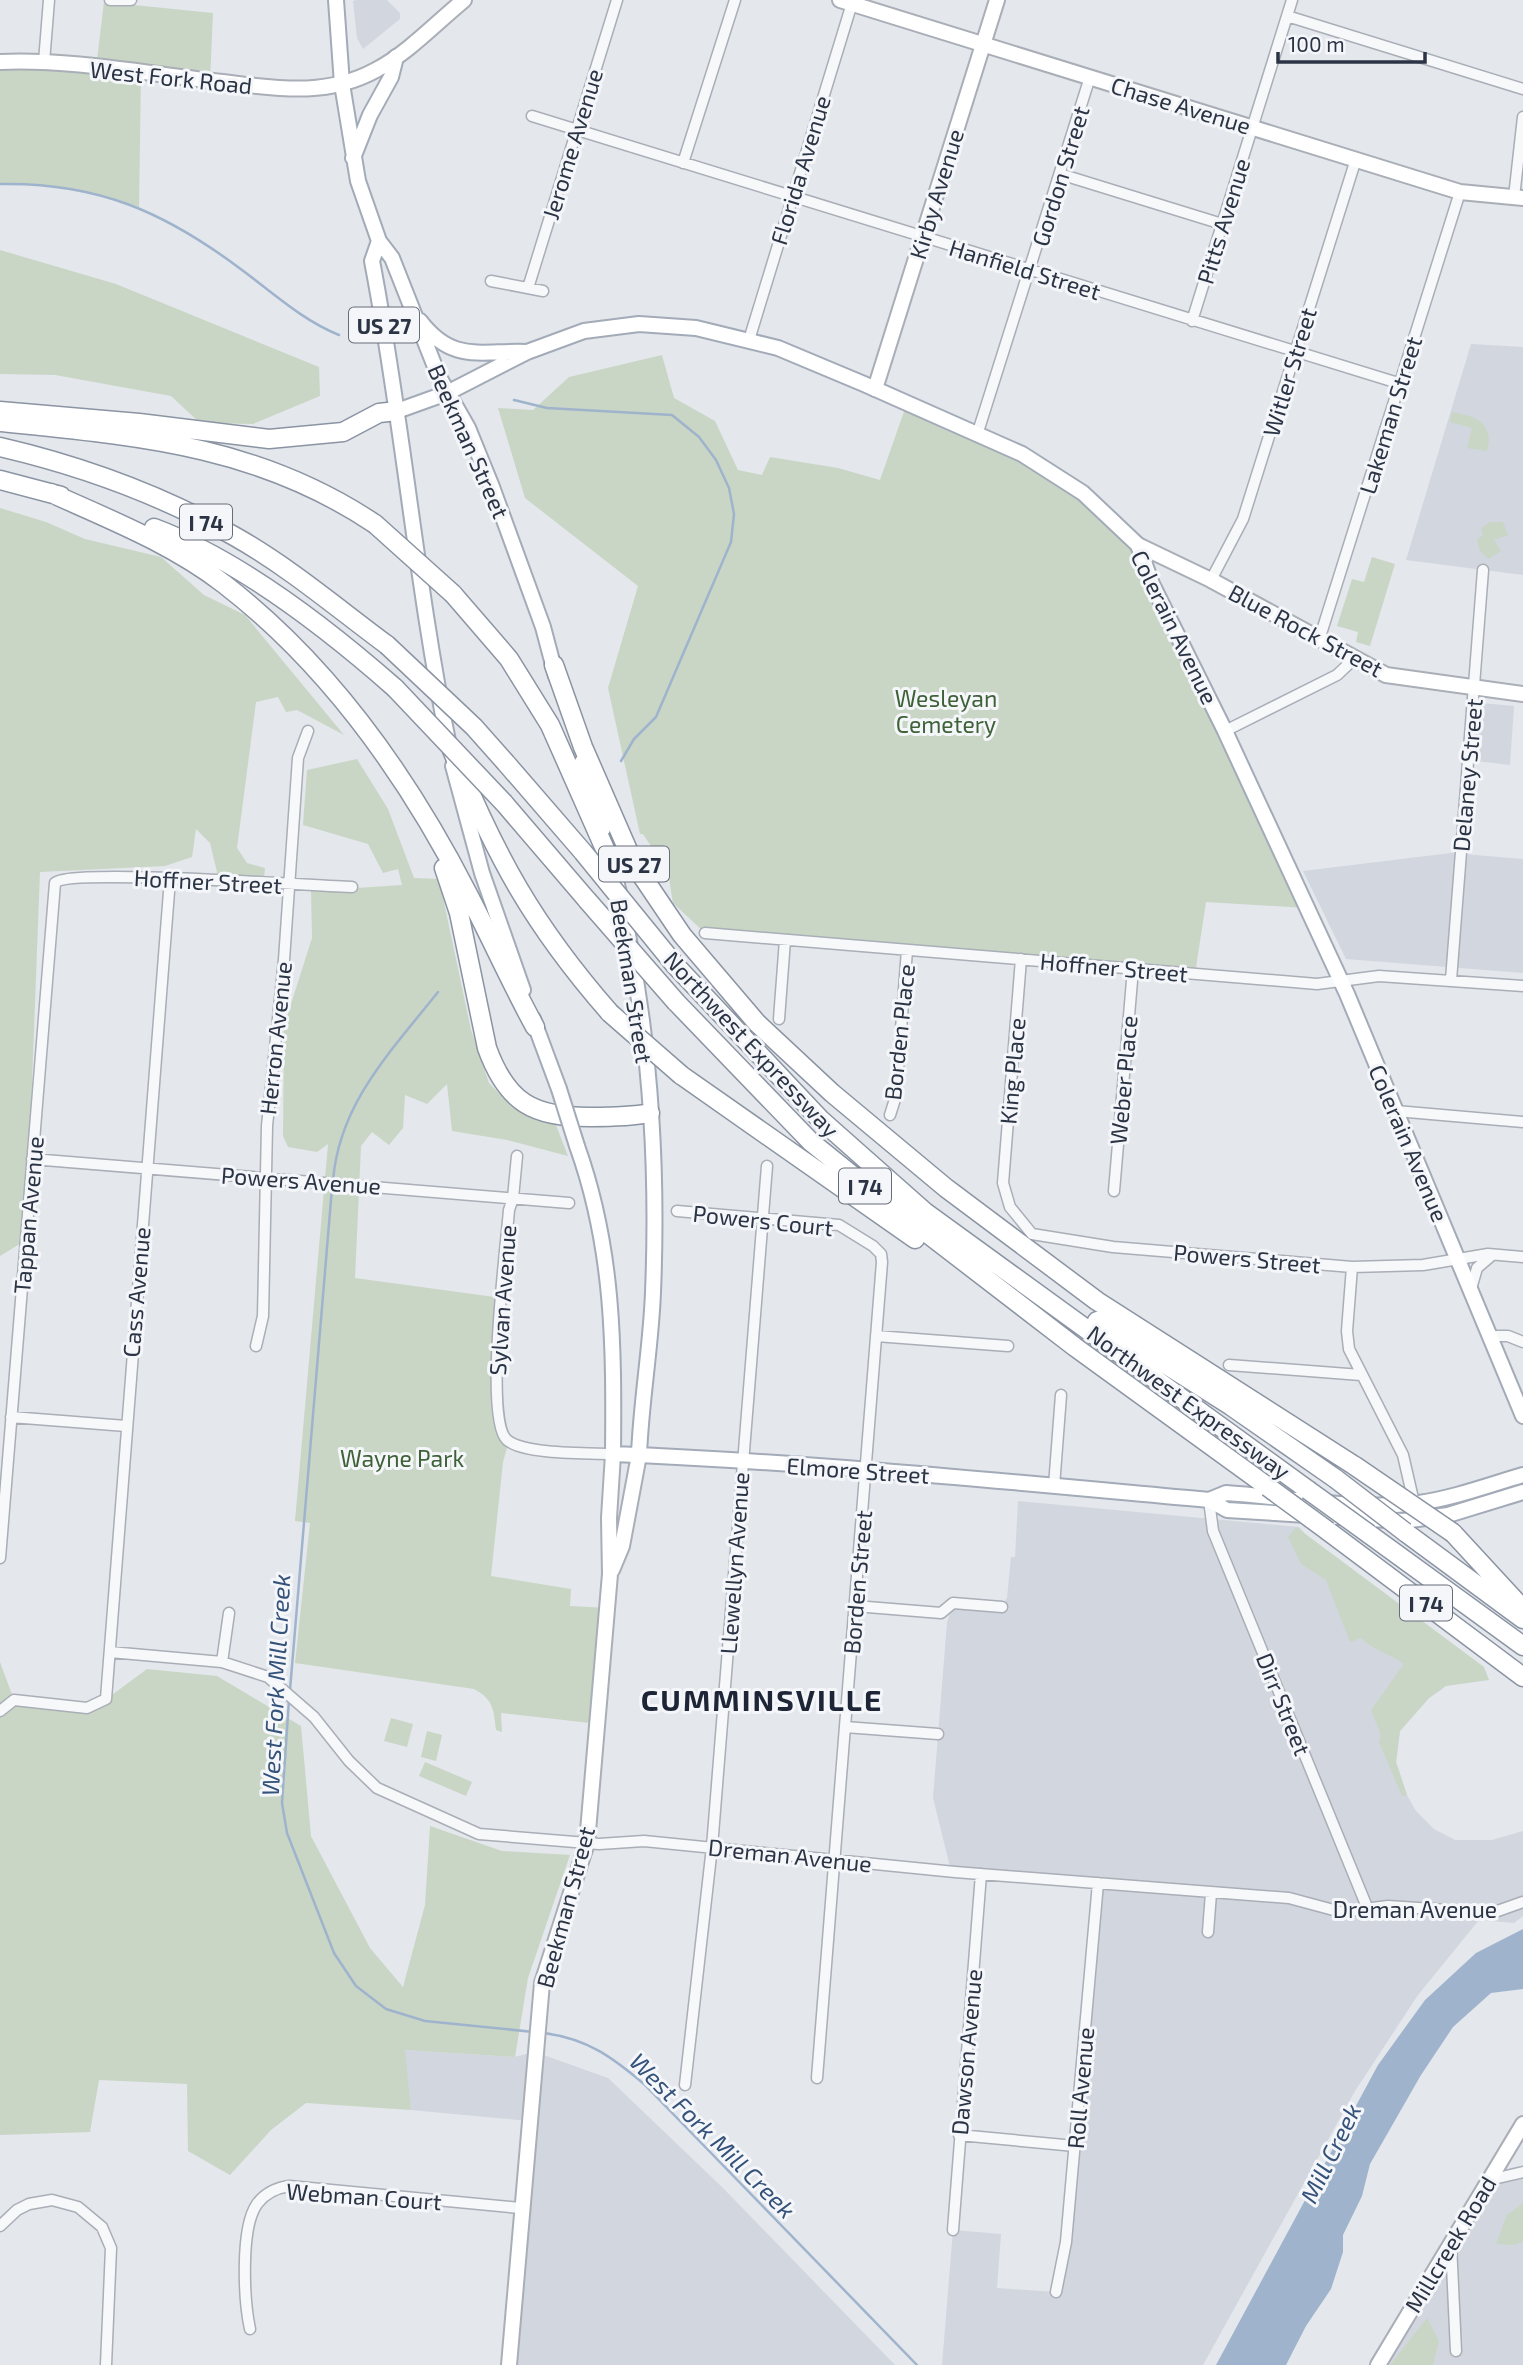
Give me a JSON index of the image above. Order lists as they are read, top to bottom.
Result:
{
  "streets": {
    "highway": ["US 27", "I 74", "Northwest Expressway"],
    "main road": [
      "West Fork Road",
      "Chase Avenue",
      "Kirby Avenue",
      "Beekman Street",
      "Colerain Avenue",
      "Blue Rock Street",
      "Elmore Street",
      "Millcreek Road"
    ],
    "street": [
      "Jerome Avenue",
      "Florida Avenue",
      "Gordon Street",
      "Pitts Avenue",
      "Hanfield Street",
      "Witler Street",
      "Lakeman Street",
      "Delaney Street",
      "Hoffner Street",
      "Borden Place",
      "Herron Avenue",
      "King Place",
      "Weber Place",
      "Powers Avenue",
      "Tappan Avenue",
      "Powers Court",
      "Powers Street",
      "Cass Avenue",
      "Sylvan Avenue",
      "Llewellyn Avenue",
      "Borden Street",
      "Dirr Street",
      "Dreman Avenue",
      "Dawson Avenue",
      "Roll Avenue",
      "Webman Court"
    ]
  },
  "crossings": [
    ["West Fork Road", "US 27"],
    ["Chase Avenue", "Florida Avenue"],
    ["Chase Avenue", "Gordon Street"],
    ["Chase Avenue", "Kirby Avenue"],
    ["Chase Avenue", "Pitts Avenue"],
    ["Chase Avenue", "Witler Street"],
    ["Chase Avenue", "Lakeman Street"],
    ["Jerome Avenue", "Hanfield Street"],
    ["Florida Avenue", "Hanfield Street"],
    ["Florida Avenue", "Colerain Avenue"],
    ["Gordon Street", "Hanfield Street"],
    ["Gordon Street", "Colerain Avenue"],
    ["Kirby Avenue", "Hanfield Street"],
    ["Kirby Avenue", "Colerain Avenue"],
    ["Pitts Avenue", "Hanfield Street"],
    ["Hanfield Street", "Witler Street"],
    ["Hanfield Street", "Lakeman Street"],
    ["US 27", "Beekman Street"],
    ["US 27", "Northwest Expressway"],
    ["Witler Street", "Blue Rock Street"],
    ["Lakeman Street", "Blue Rock Street"],
    ["Beekman Street", "Colerain Avenue"],
    ["Beekman Street", "Elmore Street"],
    ["Beekman Street", "Dreman Avenue"],
    ["Beekman Street", "Webman Court"],
    ["Colerain Avenue", "Blue Rock Street"],
    ["Colerain Avenue", "Hoffner Street"],
    ["Colerain Avenue", "Powers Street"],
    ["Blue Rock Street", "Delaney Street"],
    ["Delaney Street", "Hoffner Street"],
    ["Hoffner Street", "Borden Place"],
    ["Hoffner Street", "Herron Avenue"],
    ["Hoffner Street", "King Place"],
    ["Hoffner Street", "Weber Place"],
    ["Hoffner Street", "Tappan Avenue"],
    ["Hoffner Street", "Cass Avenue"],
    ["Herron Avenue", "Powers Avenue"],
    ["King Place", "Powers Street"],
    ["Powers Avenue", "Tappan Avenue"],
    ["Powers Avenue", "Cass Avenue"],
    ["Powers Avenue", "Sylvan Avenue"],
    ["Powers Court", "Llewellyn Avenue"],
    ["Powers Court", "Borden Street"],
    ["Cass Avenue", "Dreman Avenue"],
    ["Sylvan Avenue", "Elmore Street"],
    ["Elmore Street", "Llewellyn Avenue"],
    ["Elmore Street", "Borden Street"],
    ["Elmore Street", "Dirr Street"],
    ["Llewellyn Avenue", "Dreman Avenue"],
    ["Borden Street", "Dreman Avenue"],
    ["Dirr Street", "Dreman Avenue"],
    ["Dreman Avenue", "Dawson Avenue"],
    ["Dreman Avenue", "Roll Avenue"]
  ],
  "districts": ["CUMMINSVILLE"],
  "water": ["West Fork Mill Creek", "Mill Creek"],
  "parks": ["Wesleyan Cemetery", "Wayne Park"],
  "scale_bar": "100 m"
}
